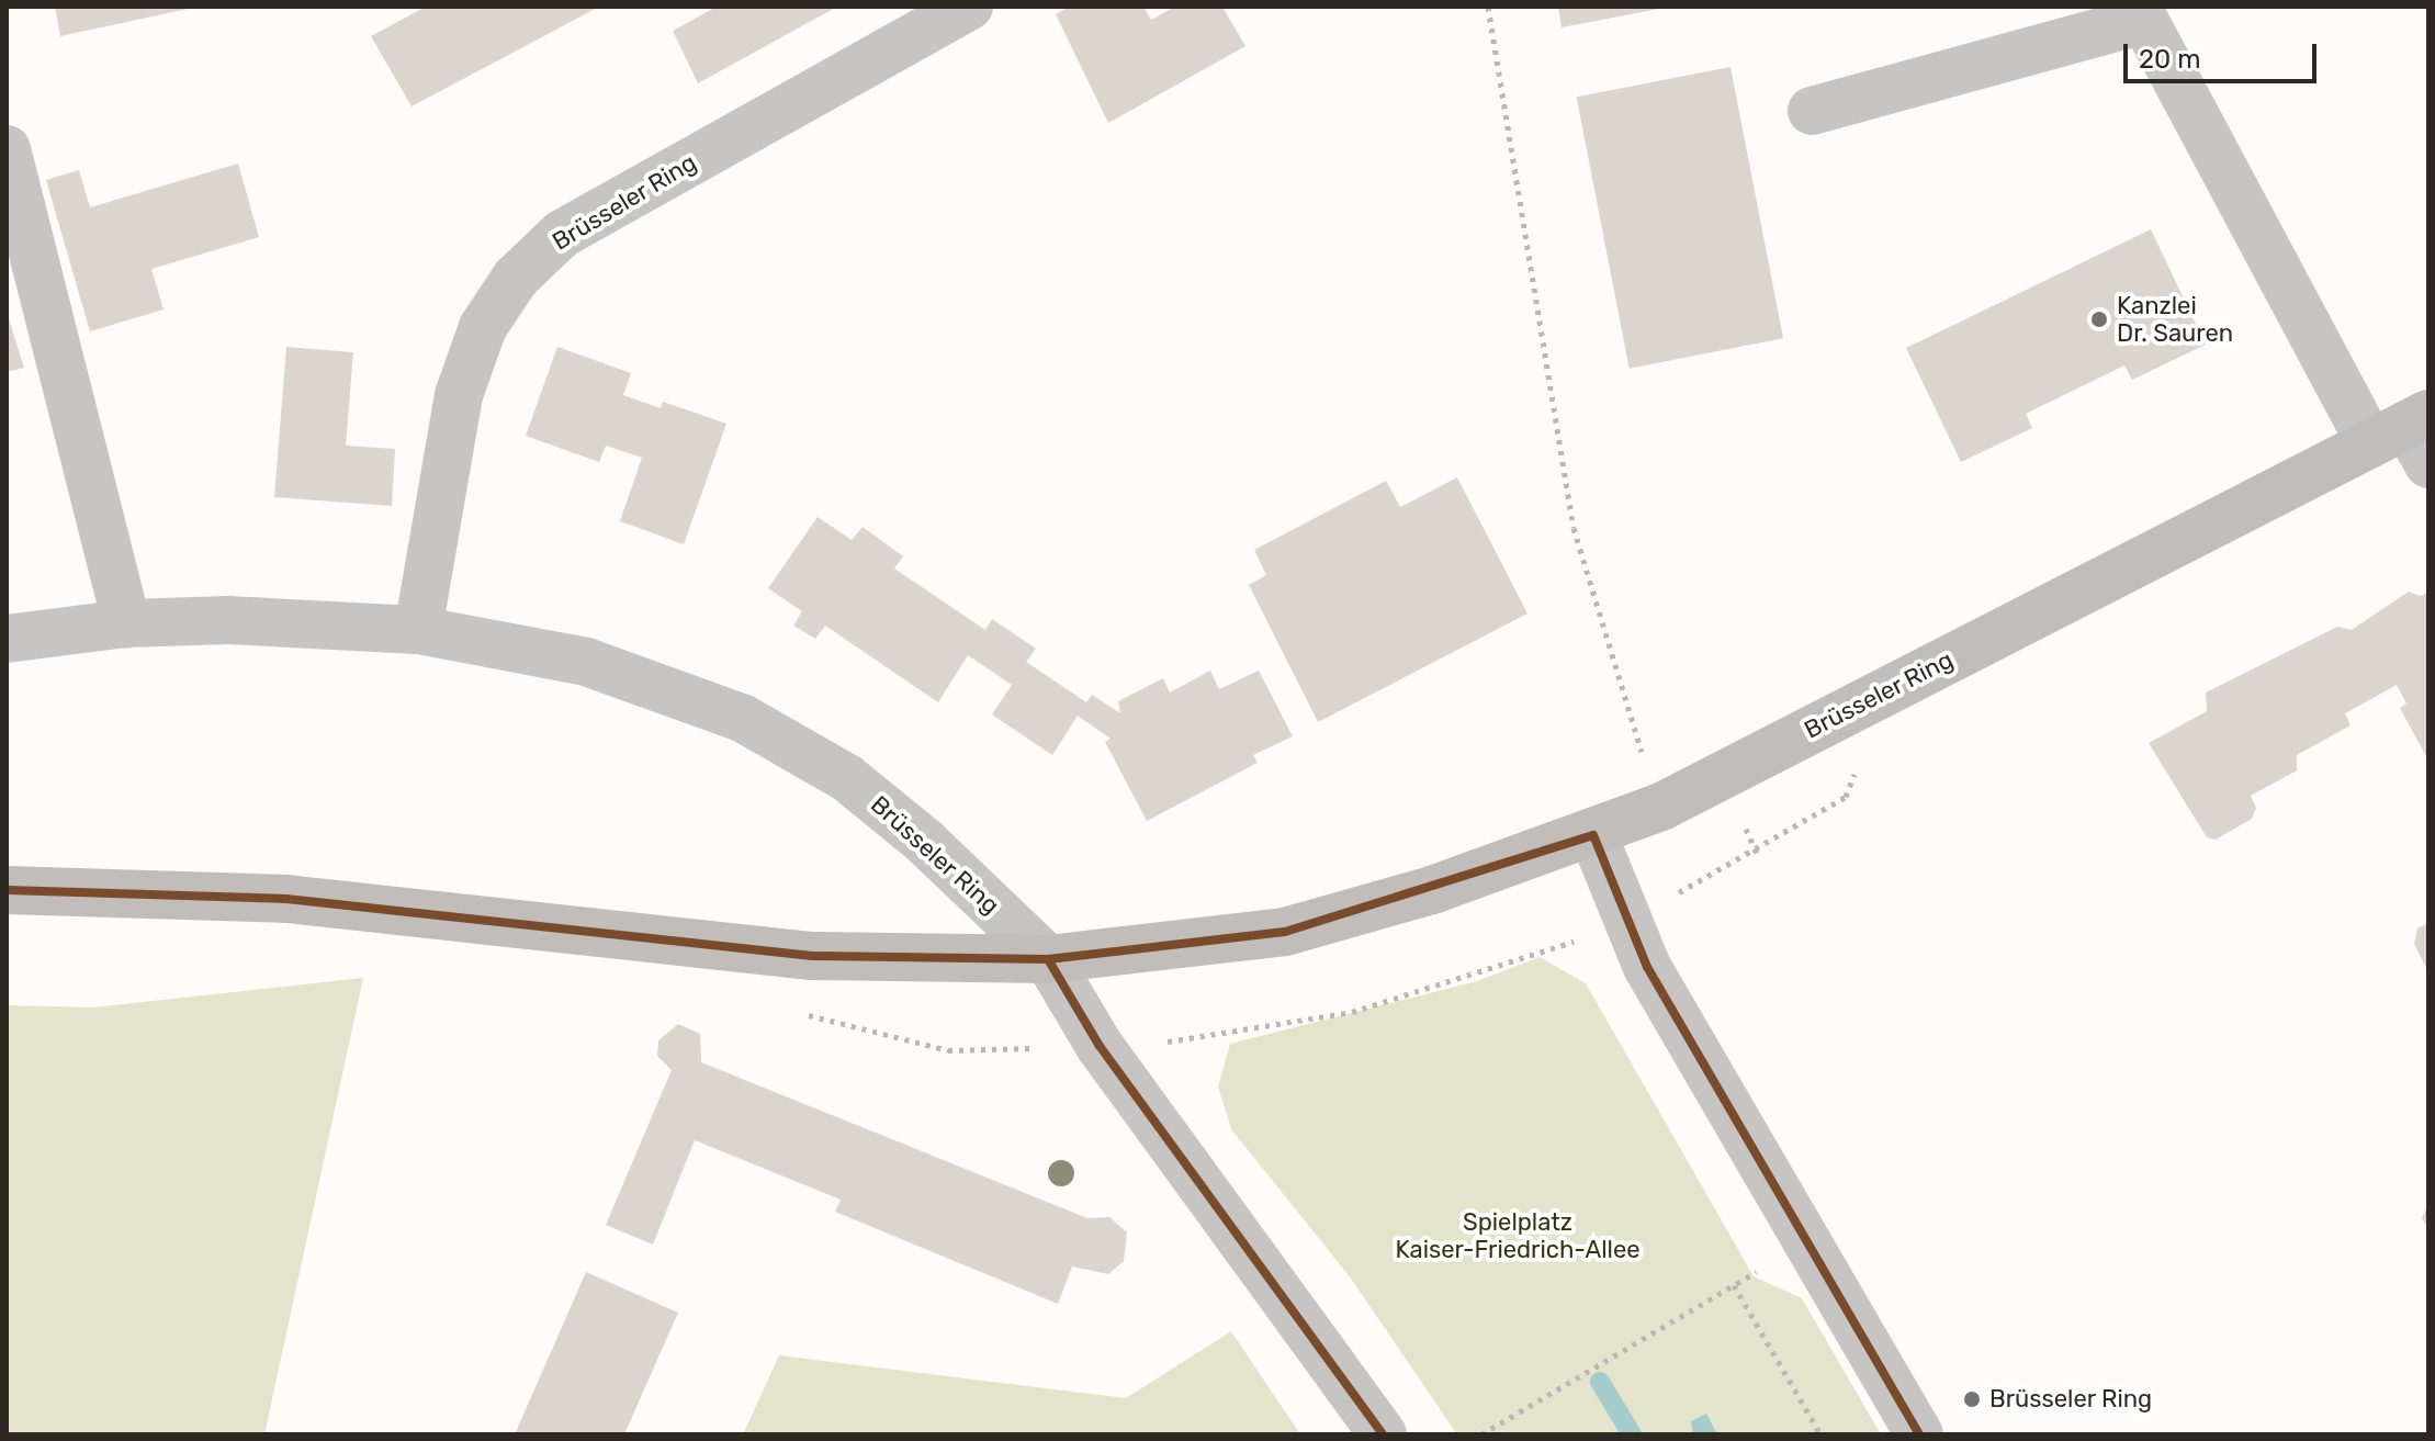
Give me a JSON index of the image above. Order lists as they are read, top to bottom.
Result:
{
  "streets": {
    "main road": ["Brüsseler Ring"]
  },
  "parks": ["Spielplatz Kaiser-Friedrich-Allee"],
  "places": ["Kanzlei Dr. Sauren", "Brüsseler Ring"],
  "scale_bar": "20 m"
}
